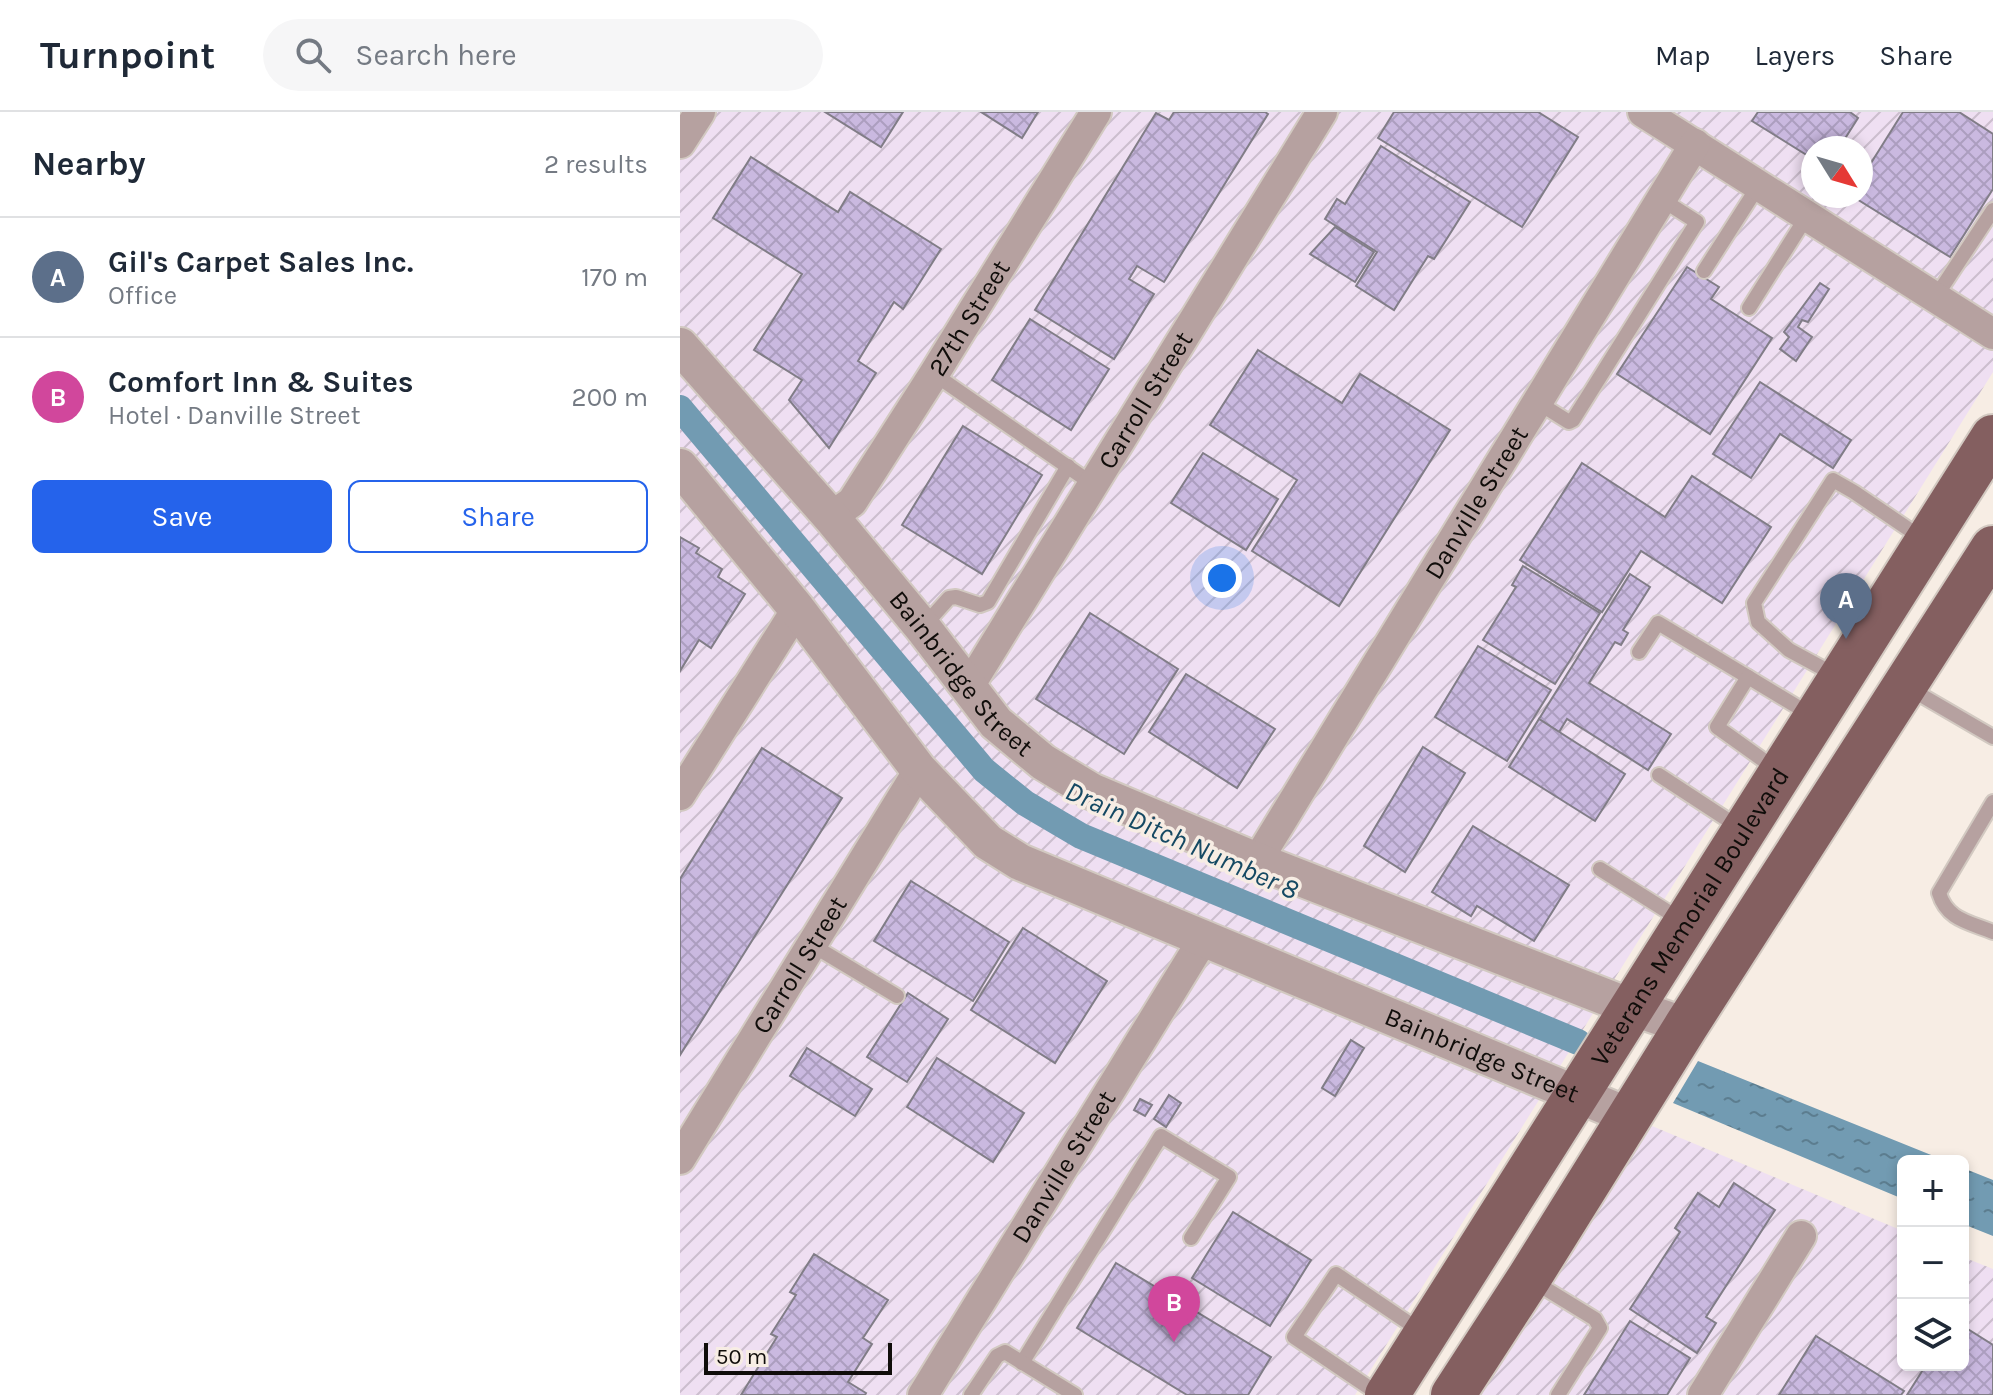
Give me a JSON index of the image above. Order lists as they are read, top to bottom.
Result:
{
  "streets": {
    "main road": ["Veterans Memorial Boulevard"],
    "street": [
      "27th Street",
      "Carroll Street",
      "Danville Street",
      "Bainbridge Street"
    ]
  },
  "crossings": [
    ["27th Street", "Bainbridge Street"],
    ["Carroll Street", "Bainbridge Street"],
    ["Danville Street", "Bainbridge Street"],
    ["Bainbridge Street", "Veterans Memorial Boulevard"]
  ],
  "water": ["Drain Ditch Number 8"],
  "scale_bar": "50 m",
  "north": "bottom right",
  "page": {
    "header": "Turnpoint",
    "search": "Search here",
    "nav": ["Map", "Layers", "Share"],
    "heading": ["Nearby", "2 results"],
    "list": [
      {
        "mark": "A",
        "name": "Gil's Carpet Sales Inc.",
        "note": "Office",
        "value": "170 m"
      },
      {
        "mark": "B",
        "name": "Comfort Inn & Suites",
        "note": "Hotel · Danville Street",
        "value": "200 m"
      }
    ],
    "buttons": ["Save", "Share"],
    "pins": ["A", "B"],
    "map_buttons": ["+", "−"],
    "scale": "50 m"
  }
}
